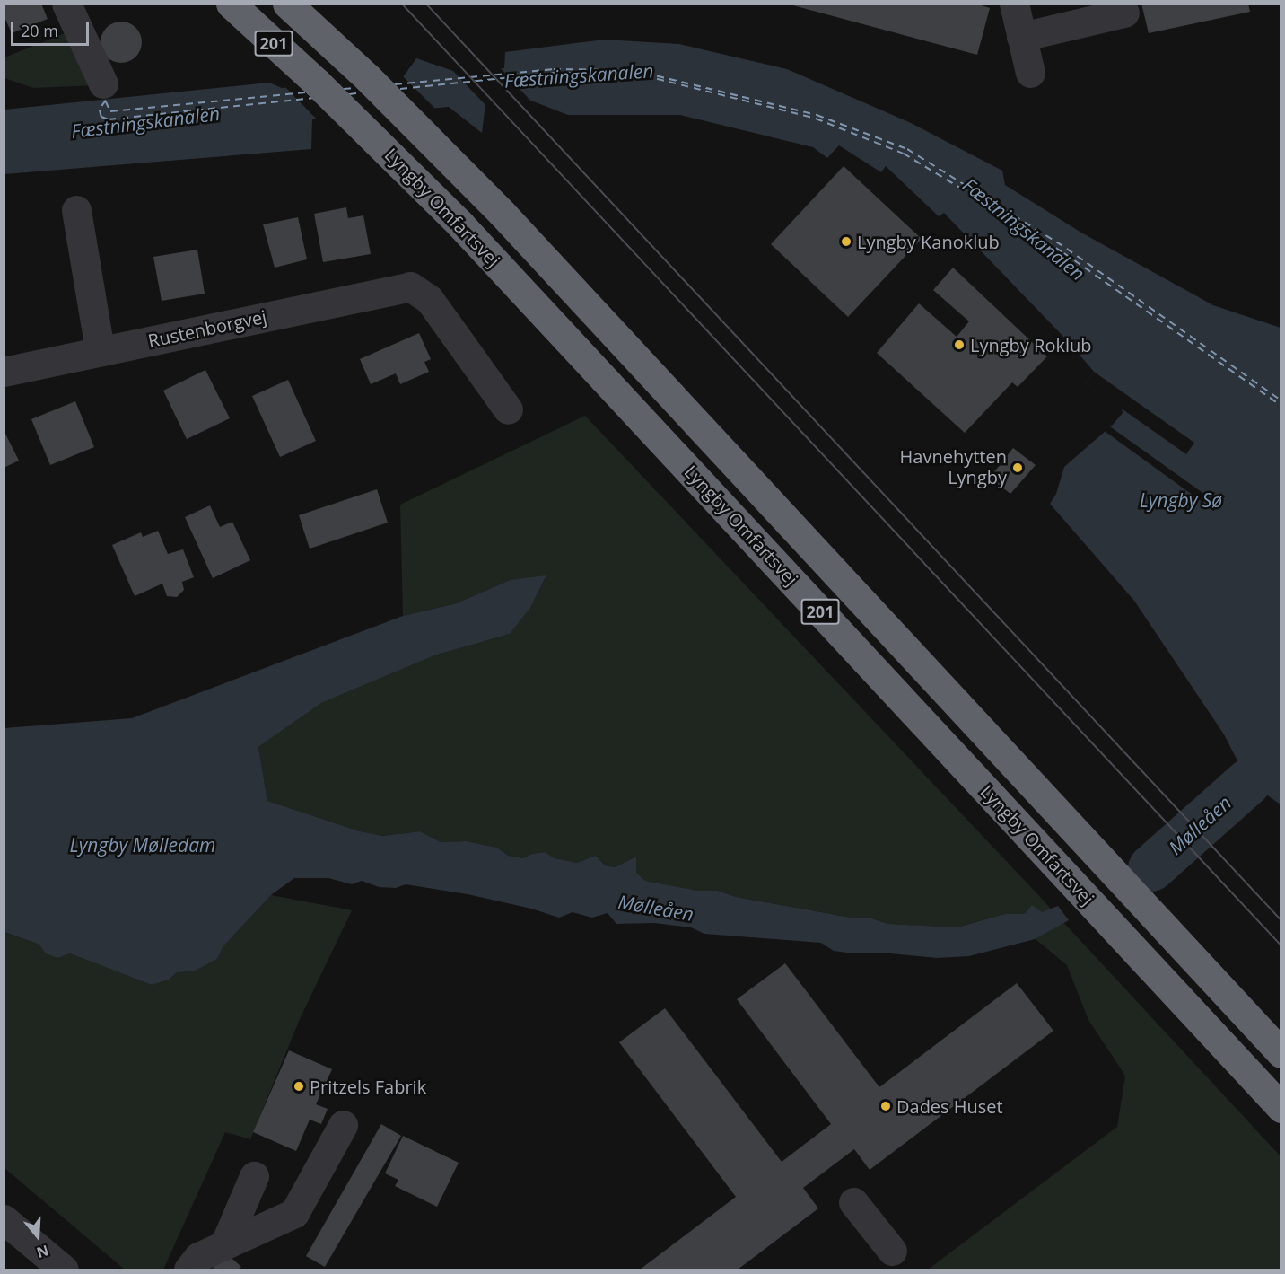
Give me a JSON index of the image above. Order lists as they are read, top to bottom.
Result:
{
  "streets": {
    "highway": ["201", "Lyngby Omfartsvej"],
    "street": ["Rustenborgvej"]
  },
  "water": [
    "Fæstningskanalen",
    "Lyngby Sø",
    "Mølleåen",
    "Lyngby Mølledam"
  ],
  "places": [
    "Lyngby Kanoklub",
    "Lyngby Roklub",
    "Havnehytten Lyngby",
    "Pritzels Fabrik",
    "Dades Huset"
  ],
  "scale_bar": "20 m",
  "north": "bottom"
}
